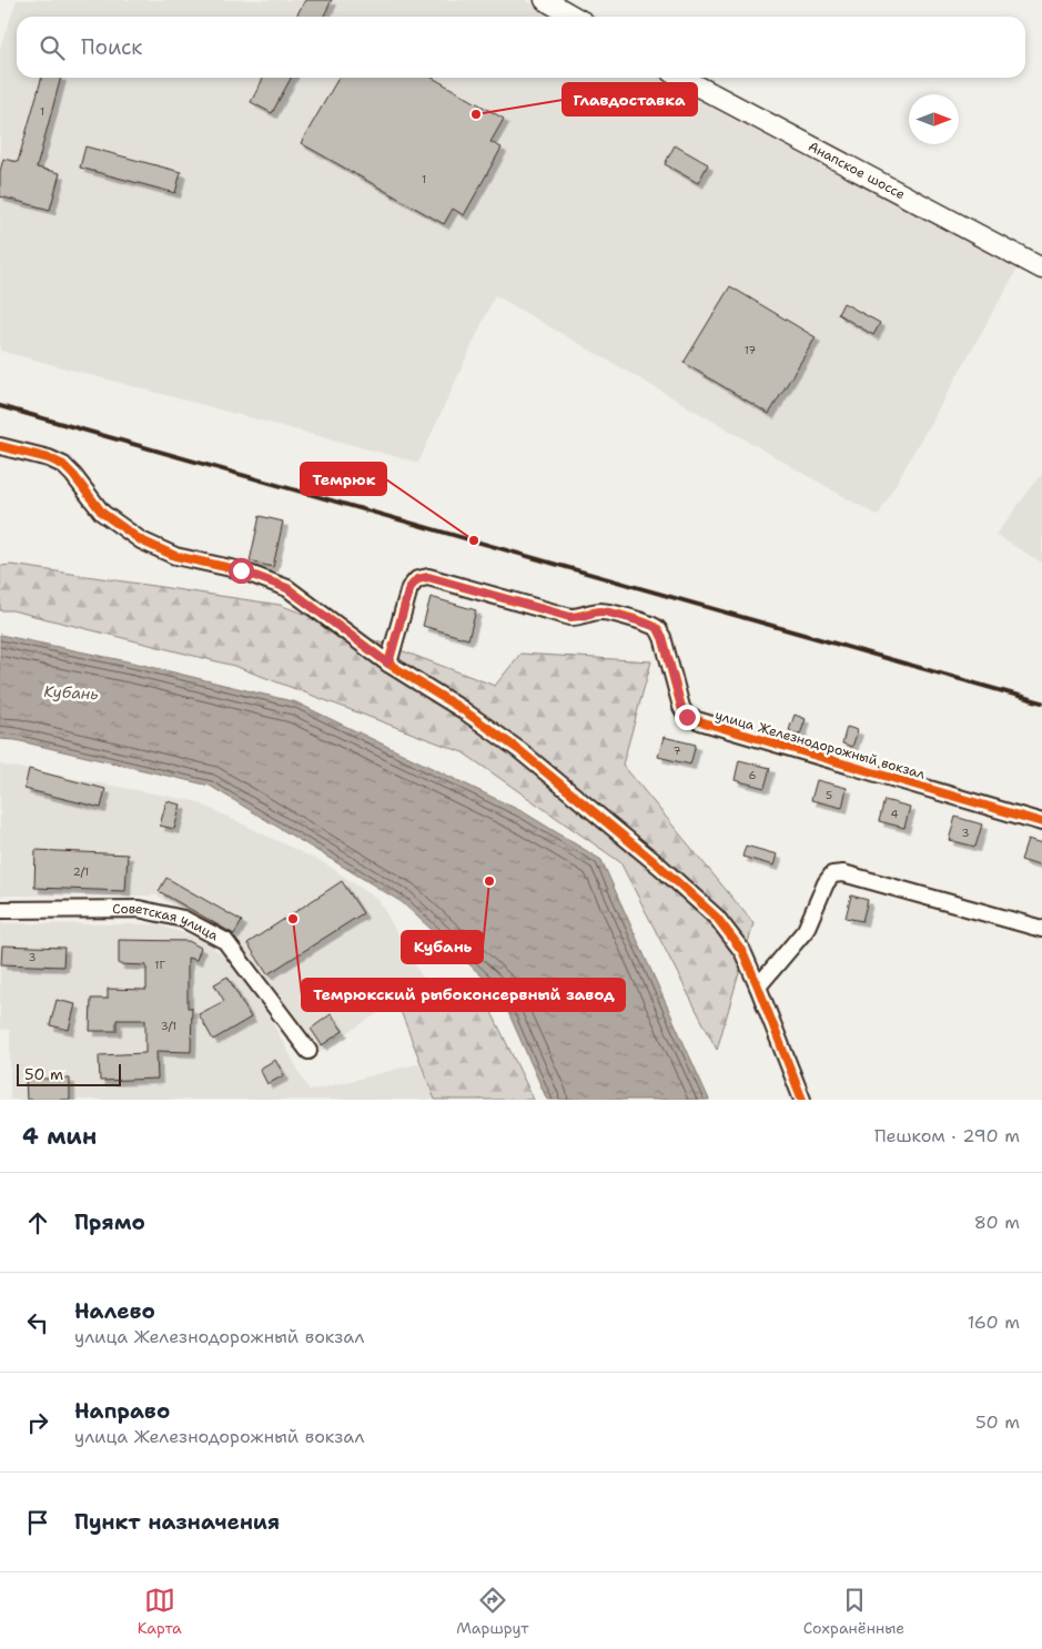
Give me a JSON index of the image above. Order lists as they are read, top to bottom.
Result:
{
  "streets": {
    "street": ["Анапское шоссе", "улица Железнодорожный вокзал", "Советская улица"]
  },
  "water": ["Кубань"],
  "places": [
    "Главдоставка",
    "Темрюк",
    "Кубань",
    "Темрюкский рыбоконсервный завод"
  ],
  "house_numbers": [
    "1",
    "1",
    "17",
    "7",
    "6",
    "5",
    "4",
    "3",
    "2/1",
    "3",
    "1Г",
    "3/1"
  ],
  "scale_bar": "50 m",
  "north": "right",
  "page": {
    "search": "Поиск",
    "scale": "50 m",
    "heading": ["4 мин", "Пешком · 290 m"],
    "list": [
      ["Прямо", "80 m"],
      ["Налево", "улица Железнодорожный вокзал", "160 m"],
      ["Направо", "улица Железнодорожный вокзал", "50 m"],
      "Пункт назначения"
    ],
    "nav": ["Карта", "Маршрут", "Сохранённые"]
  }
}
